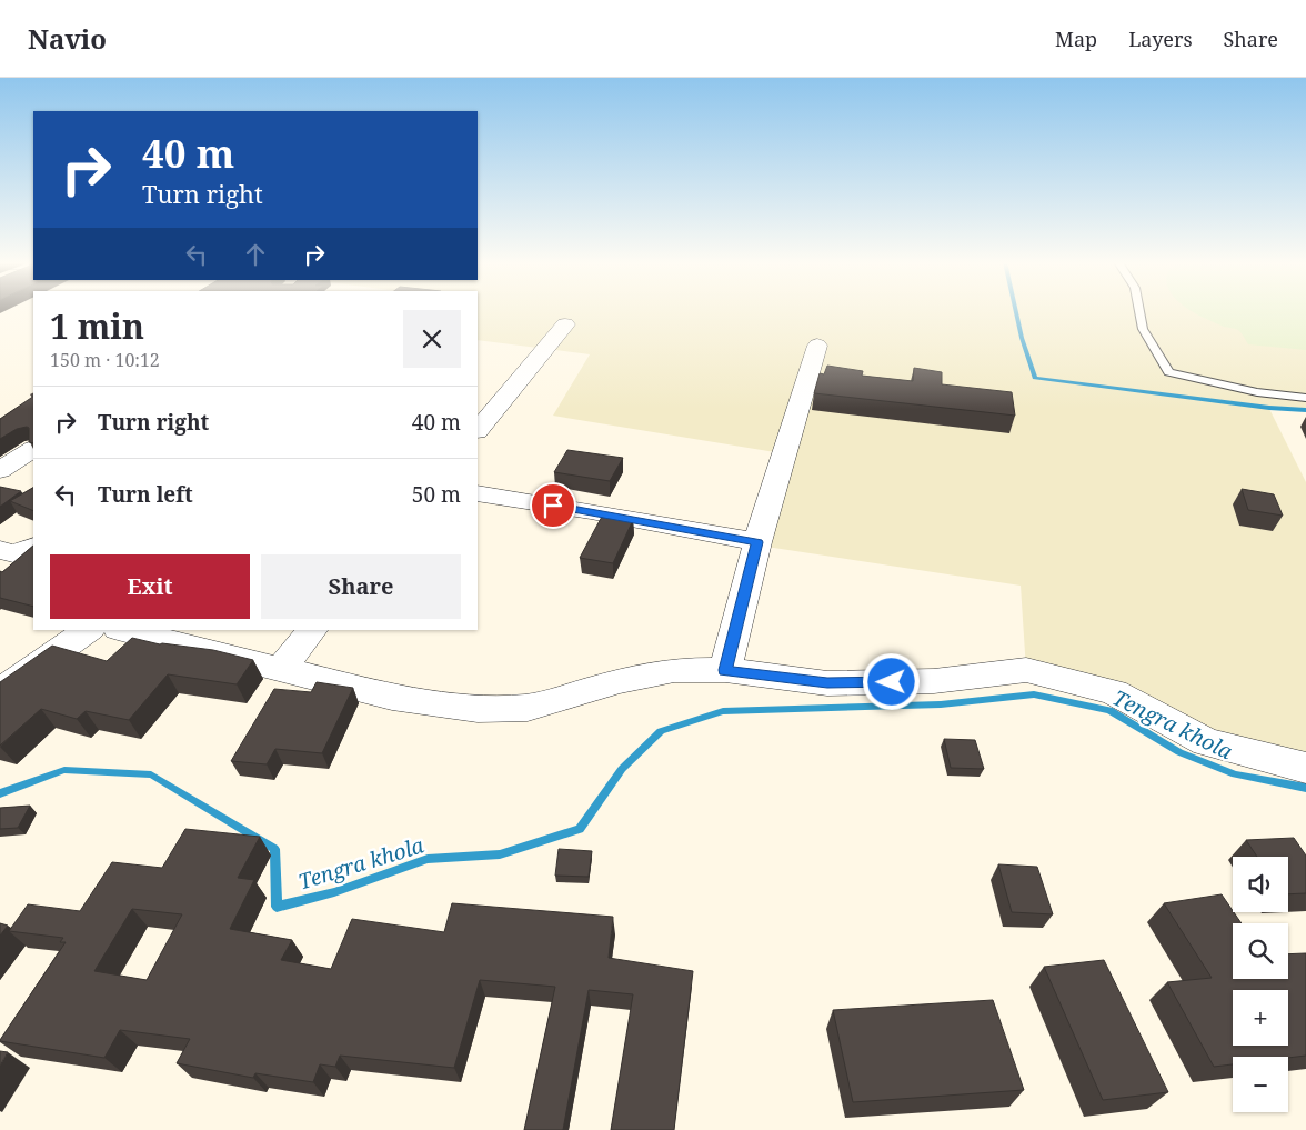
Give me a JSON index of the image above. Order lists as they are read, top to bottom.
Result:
{
  "water": ["Tengra khola"],
  "page": {
    "header": "Navio",
    "nav": ["Map", "Layers", "Share"],
    "turn": ["40 m", "Turn right"],
    "heading": ["1 min", "150 m · 10:12"],
    "list": [
      {
        "name": "Turn right",
        "value": "40 m"
      },
      {
        "name": "Turn left",
        "value": "50 m"
      }
    ],
    "buttons": ["Exit", "Share"],
    "map_buttons": ["+", "−"]
  }
}
